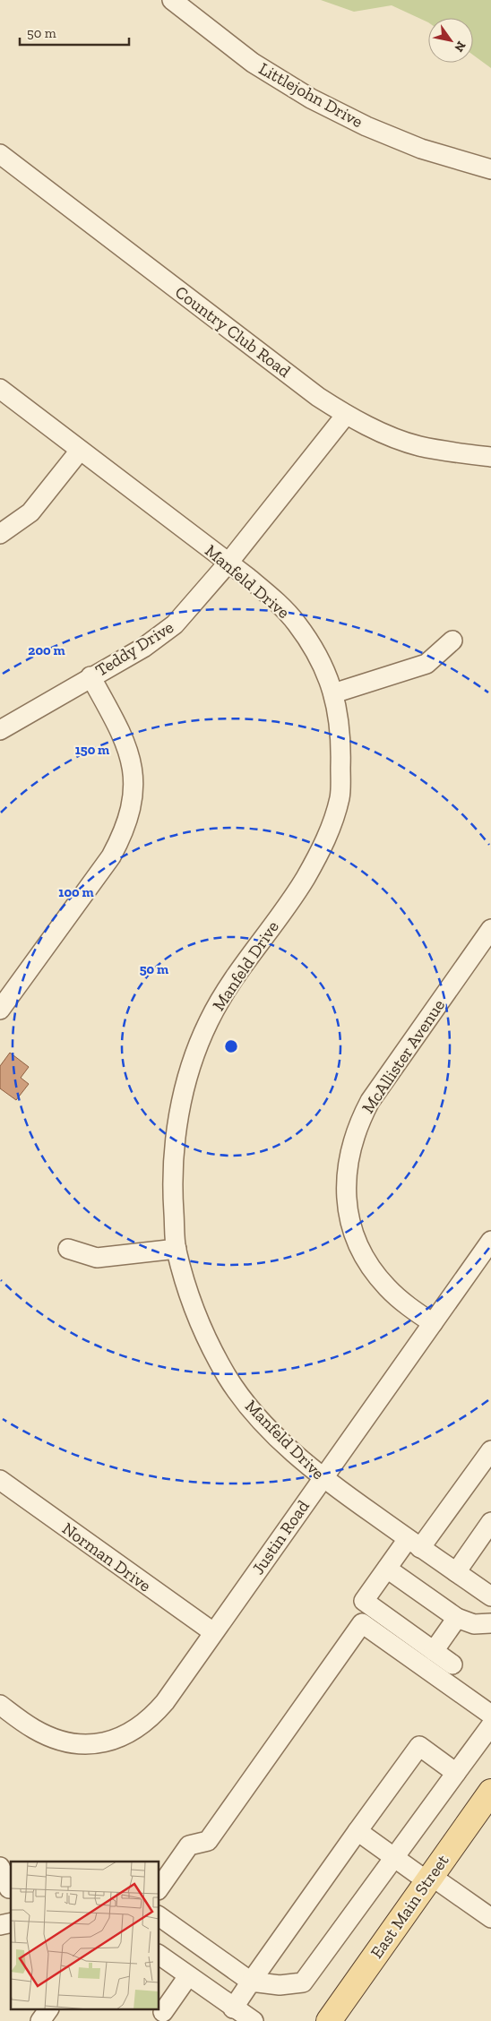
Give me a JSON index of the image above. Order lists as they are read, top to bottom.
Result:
{
  "streets": {
    "main road": ["East Main Street"],
    "street": [
      "Littlejohn Drive",
      "Country Club Road",
      "Manfeld Drive",
      "Teddy Drive",
      "McAllister Avenue",
      "Justin Road",
      "Norman Drive"
    ]
  },
  "crossings": [
    ["Country Club Road", "Teddy Drive"],
    ["Manfeld Drive", "Teddy Drive"],
    ["Manfeld Drive", "Justin Road"],
    ["McAllister Avenue", "Justin Road"],
    ["Justin Road", "Norman Drive"]
  ],
  "scale_bar": "50 m",
  "north": "bottom right",
  "rings": [
    "200 m",
    "150 m",
    "100 m",
    "50 m"
  ]
}
